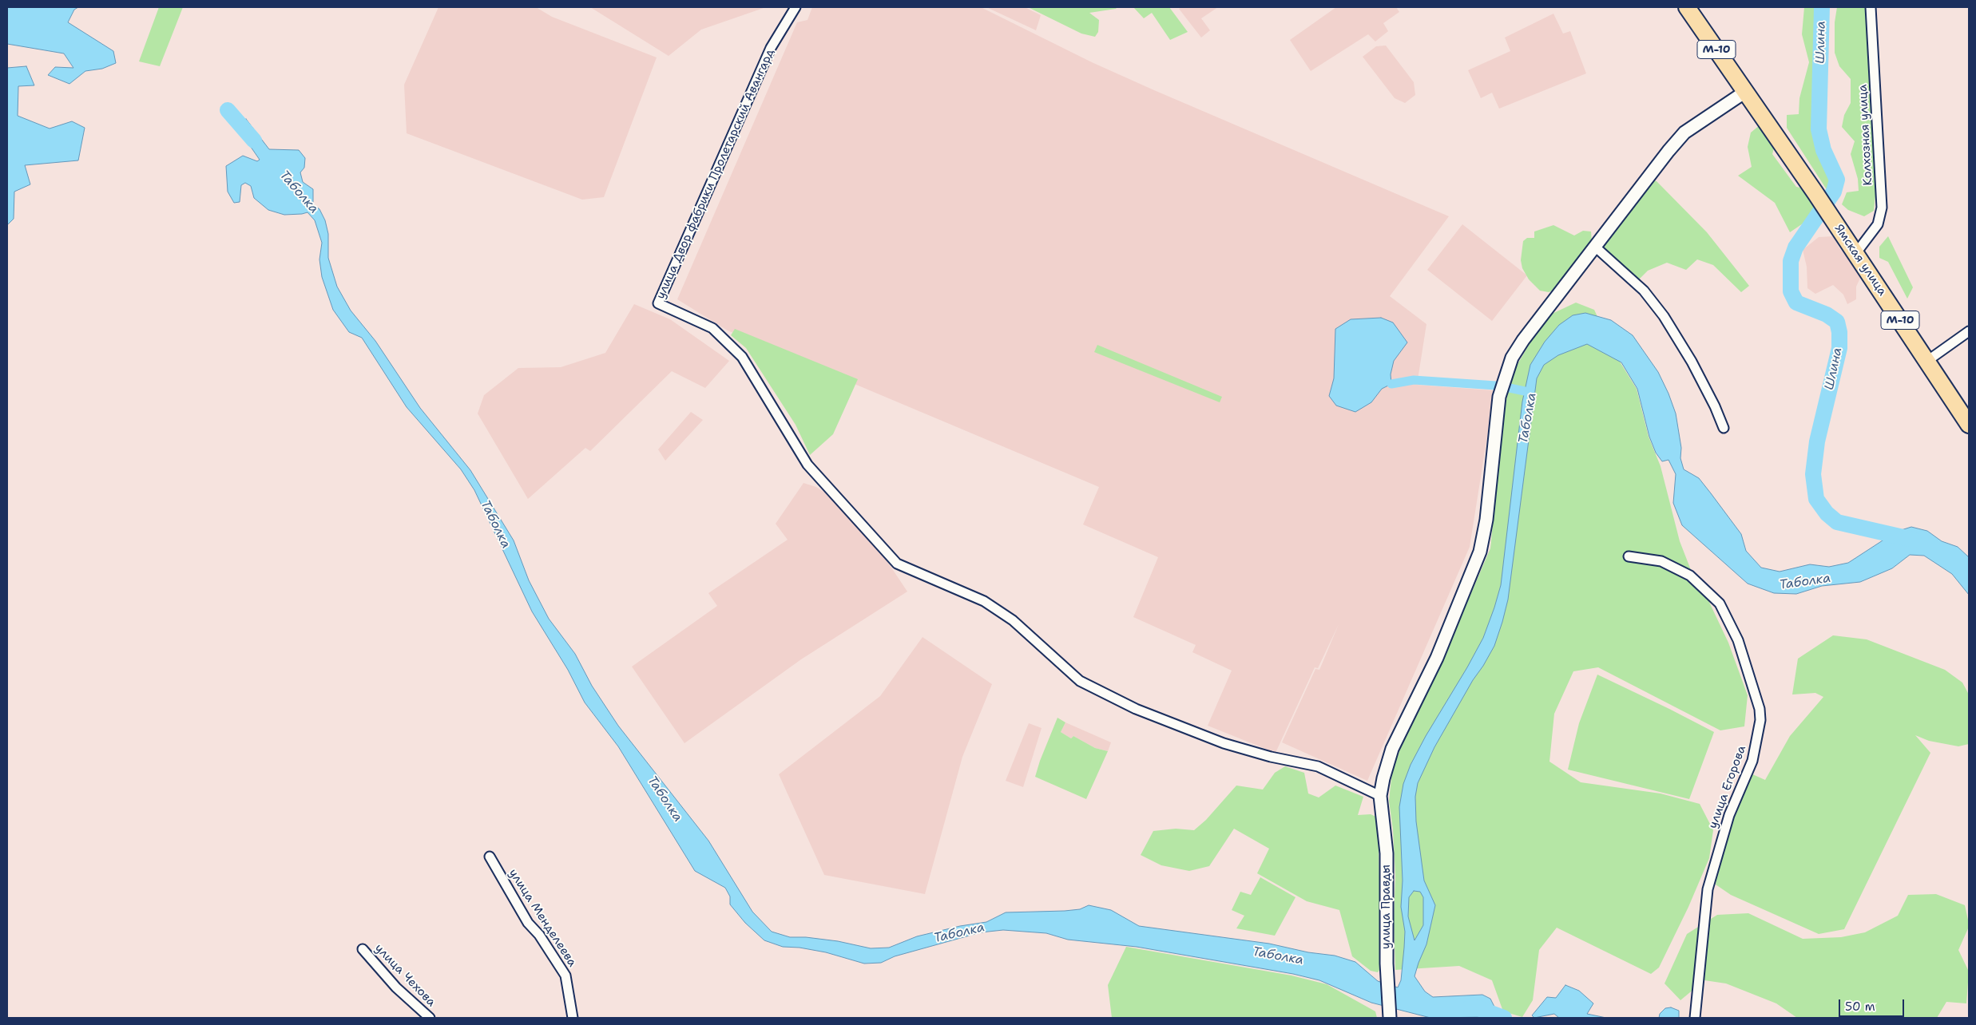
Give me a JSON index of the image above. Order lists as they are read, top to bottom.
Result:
{
  "streets": {
    "highway": ["М-10", "Ямская улица"],
    "street": [
      "Колхозная улица",
      "улица Двор фабрики Пролетарский Авангард",
      "улица Егорова",
      "улица Правды",
      "улица Менделеева",
      "улица Чехова"
    ]
  },
  "crossings": [
    ["М-10", "Ямская улица"],
    ["Колхозная улица", "Ямская улица"],
    ["улица Двор фабрики Пролетарский Авангард", "улица Правды"]
  ],
  "water": ["Шлина", "Таболка"],
  "scale_bar": "50 m"
}
